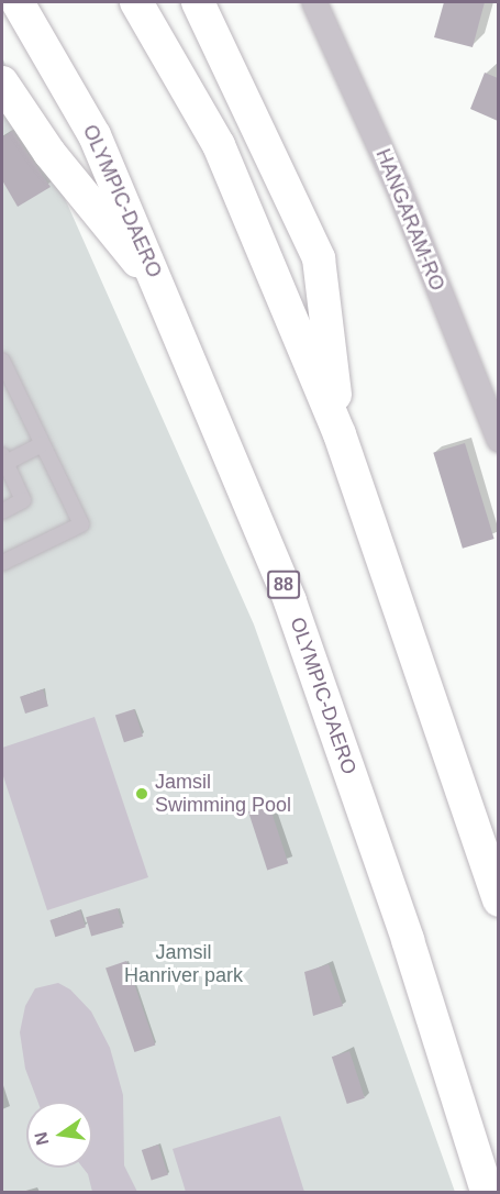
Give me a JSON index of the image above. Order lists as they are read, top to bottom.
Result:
{
  "streets": {
    "highway": ["OLYMPIC-DAERO", "88"],
    "street": ["HANGARAM-RO"]
  },
  "parks": ["Jamsil Hanriver park"],
  "places": ["Jamsil Swimming Pool"],
  "north": "left"
}
